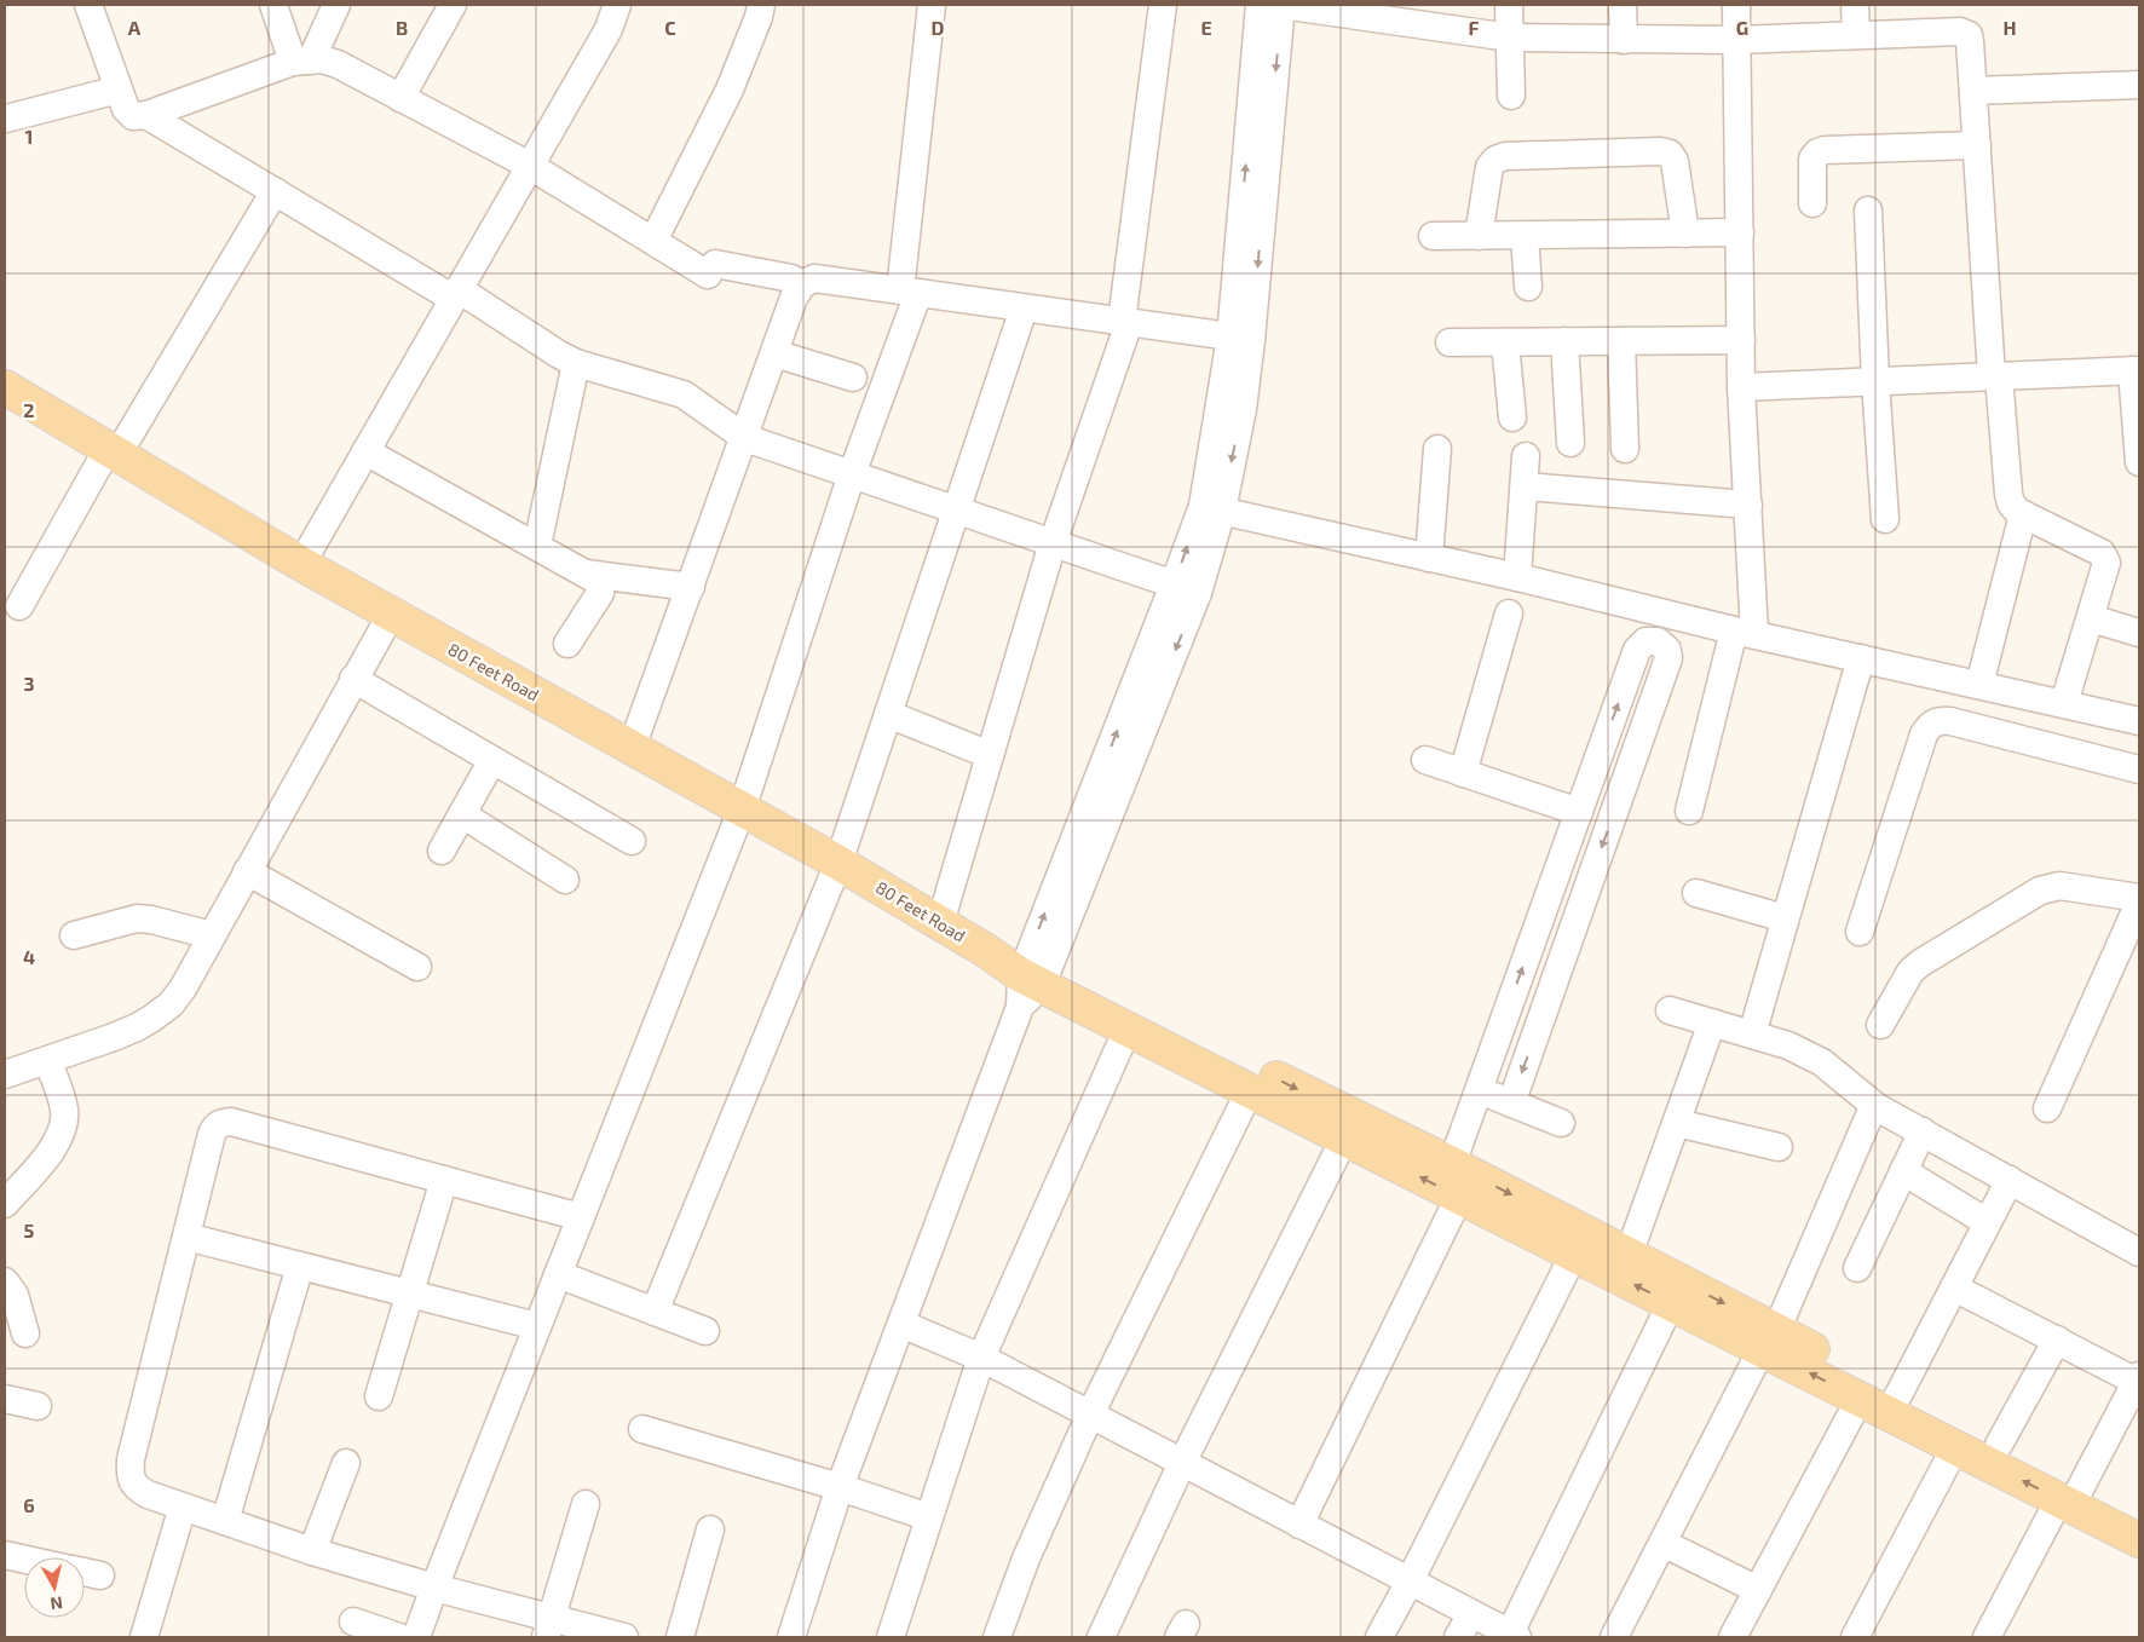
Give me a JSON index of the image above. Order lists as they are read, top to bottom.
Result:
{
  "streets": {
    "main road": ["80 Feet Road"]
  },
  "north": "bottom",
  "grid": {
    "columns": [
      "A",
      "B",
      "C",
      "D",
      "E",
      "F",
      "G",
      "H"
    ],
    "rows": [
      "1",
      "2",
      "3",
      "4",
      "5",
      "6"
    ]
  }
}
